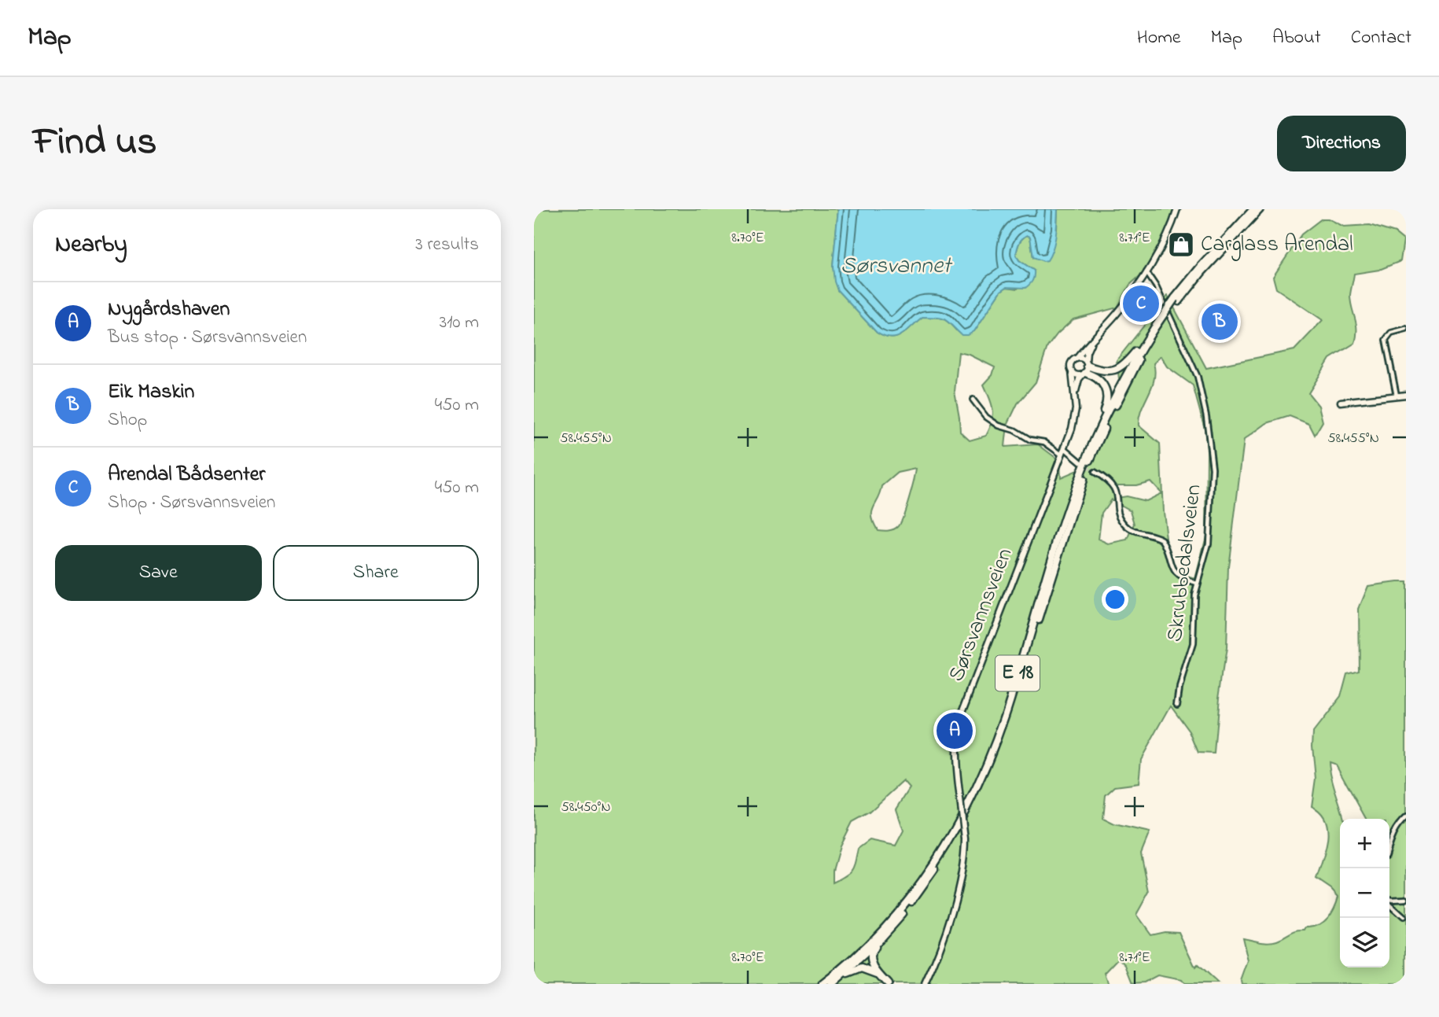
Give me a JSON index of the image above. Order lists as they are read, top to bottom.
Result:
{
  "streets": {
    "highway": ["E 18"],
    "main road": ["Sørsvannsveien"],
    "street": ["Skrubbedalsveien"]
  },
  "crossings": [
    ["Skrubbedalsveien", "Sørsvannsveien"],
    ["Sørsvannsveien", "E 18"]
  ],
  "water": ["Sørsvannet"],
  "places": {
    "shop": ["Carglass Arendal"]
  },
  "page": {
    "header": "Map",
    "nav": [
      "Home",
      "Map",
      "About",
      "Contact"
    ],
    "title": "Find us",
    "buttons": [
      "Directions",
      ["Save", "Share"]
    ],
    "heading": ["Nearby", "3 results"],
    "list": [
      {
        "mark": "A",
        "name": "Nygårdshaven",
        "note": "Bus stop · Sørsvannsveien",
        "value": "310 m"
      },
      {
        "mark": "B",
        "name": "Eik Maskin",
        "note": "Shop",
        "value": "450 m"
      },
      {
        "mark": "C",
        "name": "Arendal Bådsenter",
        "note": "Shop · Sørsvannsveien",
        "value": "450 m"
      }
    ],
    "pins": ["C", "B", "A"],
    "map_buttons": ["+", "−"]
  },
  "coordinates": [
    "8.70°E",
    "8.71°E",
    "58.455°N",
    "58.450°N"
  ]
}
